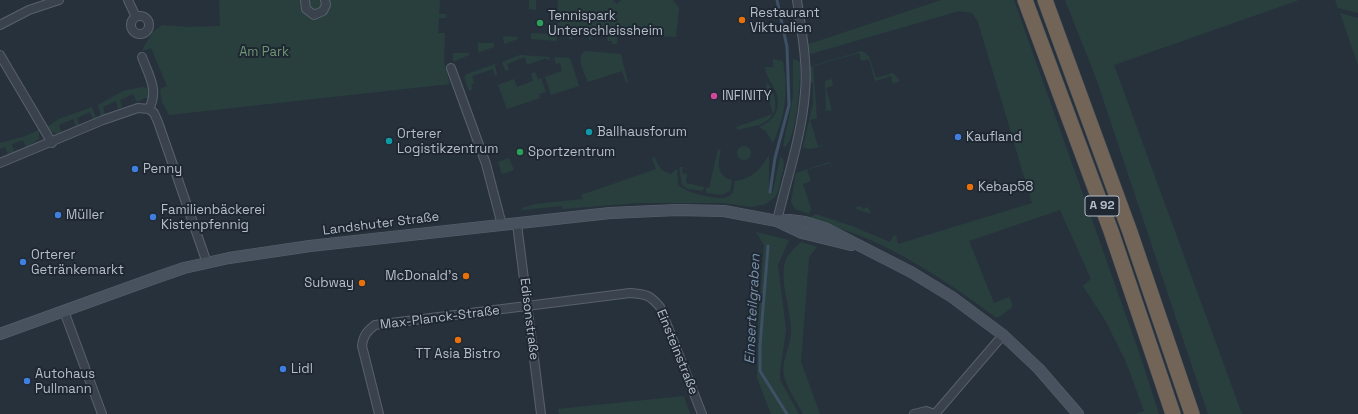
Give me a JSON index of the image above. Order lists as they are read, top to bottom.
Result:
{
  "streets": {
    "highway": ["A 92"],
    "main road": ["Landshuter Straße"],
    "street": ["Max-Planck-Straße", "Edisonstraße", "Einsteinstraße"]
  },
  "crossings": [
    ["Landshuter Straße", "Edisonstraße"],
    ["Max-Planck-Straße", "Edisonstraße"],
    ["Max-Planck-Straße", "Einsteinstraße"],
    ["Edisonstraße", "Einsteinstraße"]
  ],
  "water": ["Einserteilgraben"],
  "parks": ["Am Park"],
  "places": [
    "Restaurant Viktualien",
    "Tennispark Unterschleissheim",
    "INFINITY",
    "Ballhausforum",
    "Kaufland",
    "Orterer Logistikzentrum",
    "Sportzentrum",
    "Penny",
    "Kebap58",
    "Müller",
    "Familienbäckerei Kistenpfennig",
    "Orterer Getränkemarkt",
    "McDonald's",
    "Subway",
    "TT Asia Bistro",
    "Lidl",
    "Autohaus Pullmann"
  ]
}
